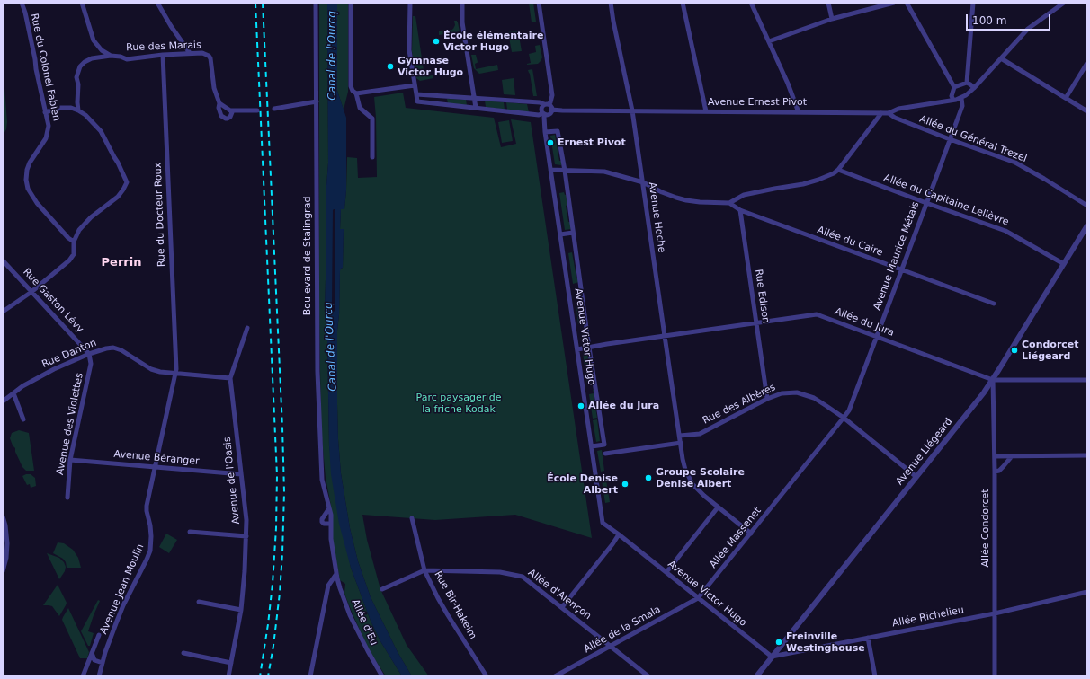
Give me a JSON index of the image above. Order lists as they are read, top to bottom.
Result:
{
  "streets": {
    "street": [
      "Rue des Marais",
      "Rue du Colonel Fabien",
      "Avenue Ernest Pivot",
      "Allée du Général Trezel",
      "Allée du Capitaine Lelièvre",
      "Rue du Docteur Roux",
      "Avenue Hoche",
      "Allée du Caire",
      "Boulevard de Stalingrad",
      "Avenue Maurice Métais",
      "Rue Edison",
      "Rue Gaston Lévy",
      "Allée du Jura",
      "Avenue Victor Hugo",
      "Rue Danton",
      "Rue des Albères",
      "Avenue des Violettes",
      "Avenue Liégeard",
      "Avenue Béranger",
      "Avenue de l'Oasis",
      "Allée Condorcet",
      "Allée Massenet",
      "Avenue Jean Moulin",
      "Allée d'Alençon",
      "Rue Bir-Hakeim",
      "Allée Richelieu",
      "Allée d'Eu",
      "Allée de la Smala"
    ]
  },
  "crossings": [
    ["Rue des Marais", "Rue du Docteur Roux"],
    ["Avenue Ernest Pivot", "Allée du Général Trezel"],
    ["Avenue Ernest Pivot", "Avenue Hoche"],
    ["Avenue Ernest Pivot", "Avenue Maurice Métais"],
    ["Avenue Ernest Pivot", "Avenue Victor Hugo"],
    ["Allée du Général Trezel", "Avenue Maurice Métais"],
    ["Allée du Capitaine Lelièvre", "Avenue Maurice Métais"],
    ["Allée du Capitaine Lelièvre", "Avenue Liégeard"],
    ["Rue du Docteur Roux", "Rue Danton"],
    ["Rue du Docteur Roux", "Avenue Béranger"],
    ["Rue du Docteur Roux", "Avenue Jean Moulin"],
    ["Avenue Hoche", "Allée du Jura"],
    ["Avenue Hoche", "Rue des Albères"],
    ["Avenue Hoche", "Allée Massenet"],
    ["Allée du Caire", "Avenue Maurice Métais"],
    ["Allée du Caire", "Rue Edison"],
    ["Boulevard de Stalingrad", "Allée d'Eu"],
    ["Avenue Maurice Métais", "Allée du Jura"],
    ["Avenue Maurice Métais", "Rue des Albères"],
    ["Avenue Maurice Métais", "Allée Massenet"],
    ["Rue Edison", "Allée du Jura"],
    ["Rue Edison", "Rue des Albères"],
    ["Rue Gaston Lévy", "Rue Danton"],
    ["Rue Gaston Lévy", "Avenue des Violettes"],
    ["Allée du Jura", "Avenue Victor Hugo"],
    ["Allée du Jura", "Avenue Liégeard"],
    ["Allée du Jura", "Allée Condorcet"],
    ["Avenue Victor Hugo", "Avenue Liégeard"],
    ["Avenue Victor Hugo", "Allée Massenet"],
    ["Avenue Victor Hugo", "Allée Richelieu"],
    ["Avenue Victor Hugo", "Allée de la Smala"],
    ["Rue Danton", "Avenue des Violettes"],
    ["Rue Danton", "Avenue de l'Oasis"],
    ["Rue des Albères", "Avenue Liégeard"],
    ["Rue des Albères", "Allée Massenet"],
    ["Avenue des Violettes", "Avenue Béranger"],
    ["Avenue Liégeard", "Allée Condorcet"],
    ["Avenue Liégeard", "Allée Richelieu"],
    ["Avenue Béranger", "Avenue de l'Oasis"],
    ["Allée Condorcet", "Allée Richelieu"],
    ["Allée Massenet", "Allée de la Smala"],
    ["Allée d'Alençon", "Rue Bir-Hakeim"],
    ["Allée d'Alençon", "Allée de la Smala"]
  ],
  "districts": ["Perrin"],
  "water": ["Canal de l'Ourcq"],
  "parks": ["Parc paysager de la friche Kodak"],
  "places": [
    "École élémentaire Victor Hugo",
    "Gymnase Victor Hugo",
    "Ernest Pivot",
    "Condorcet Liégeard",
    "Allée du Jura",
    "Groupe Scolaire Denise Albert",
    "École Denise Albert",
    "Freinville Westinghouse"
  ],
  "scale_bar": "100 m"
}
